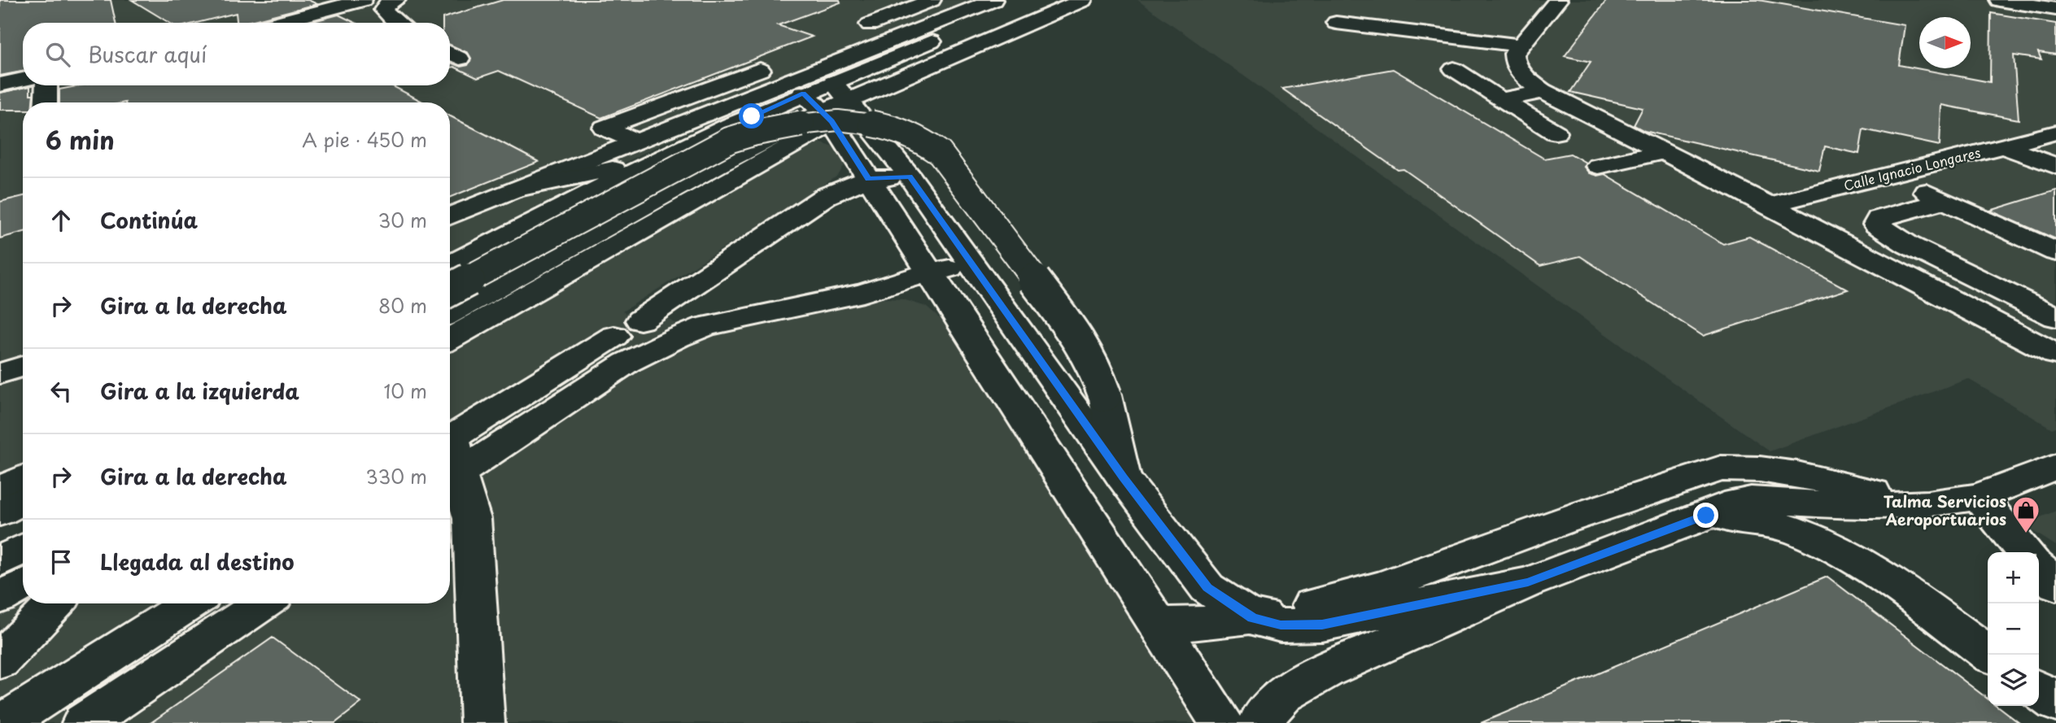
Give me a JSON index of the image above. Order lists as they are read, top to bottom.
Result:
{
  "streets": {
    "street": ["Calle Ignacio Longares"]
  },
  "places": {
    "shop": ["Talma Servicios Aeroportuarios"]
  },
  "north": "right",
  "page": {
    "search": "Buscar aquí",
    "heading": ["6 min", "A pie · 450 m"],
    "list": [
      ["Continúa", "30 m"],
      ["Gira a la derecha", "80 m"],
      ["Gira a la izquierda", "10 m"],
      ["Gira a la derecha", "330 m"],
      "Llegada al destino"
    ],
    "map_buttons": ["+", "−"]
  }
}
